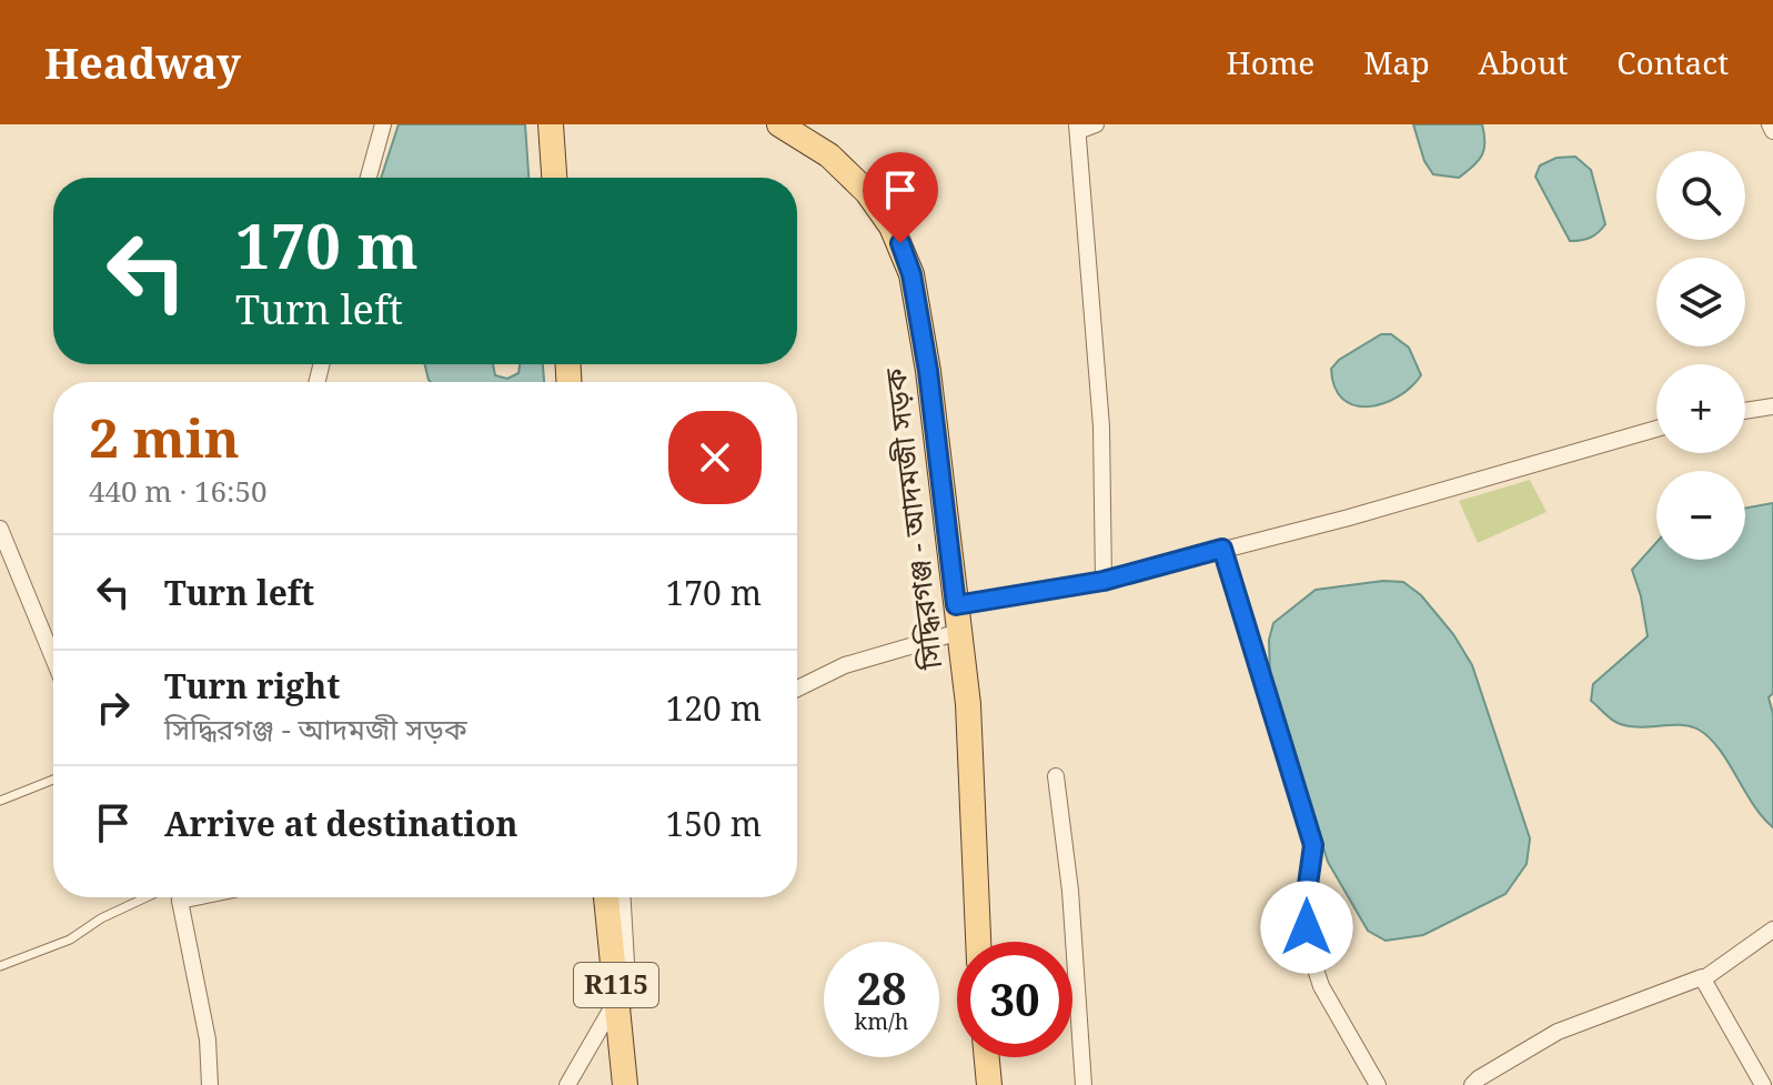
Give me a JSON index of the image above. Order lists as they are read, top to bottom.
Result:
{
  "streets": {
    "main road": ["সিদ্ধিরগঞ্জ - আদমজী সড়ক", "R115"]
  },
  "page": {
    "header": "Headway",
    "nav": [
      "Home",
      "Map",
      "About",
      "Contact"
    ],
    "map_buttons": ["+", "−"],
    "turn": ["170 m", "Turn left"],
    "heading": ["2 min", "440 m · 16:50"],
    "list": [
      {
        "name": "Turn left",
        "value": "170 m"
      },
      {
        "name": "Turn right",
        "note": "সিদ্ধিরগঞ্জ - আদমজী সড়ক",
        "value": "120 m"
      },
      {
        "name": "Arrive at destination",
        "value": "150 m"
      }
    ],
    "speed": "28 km/h",
    "limit": "30"
  }
}
